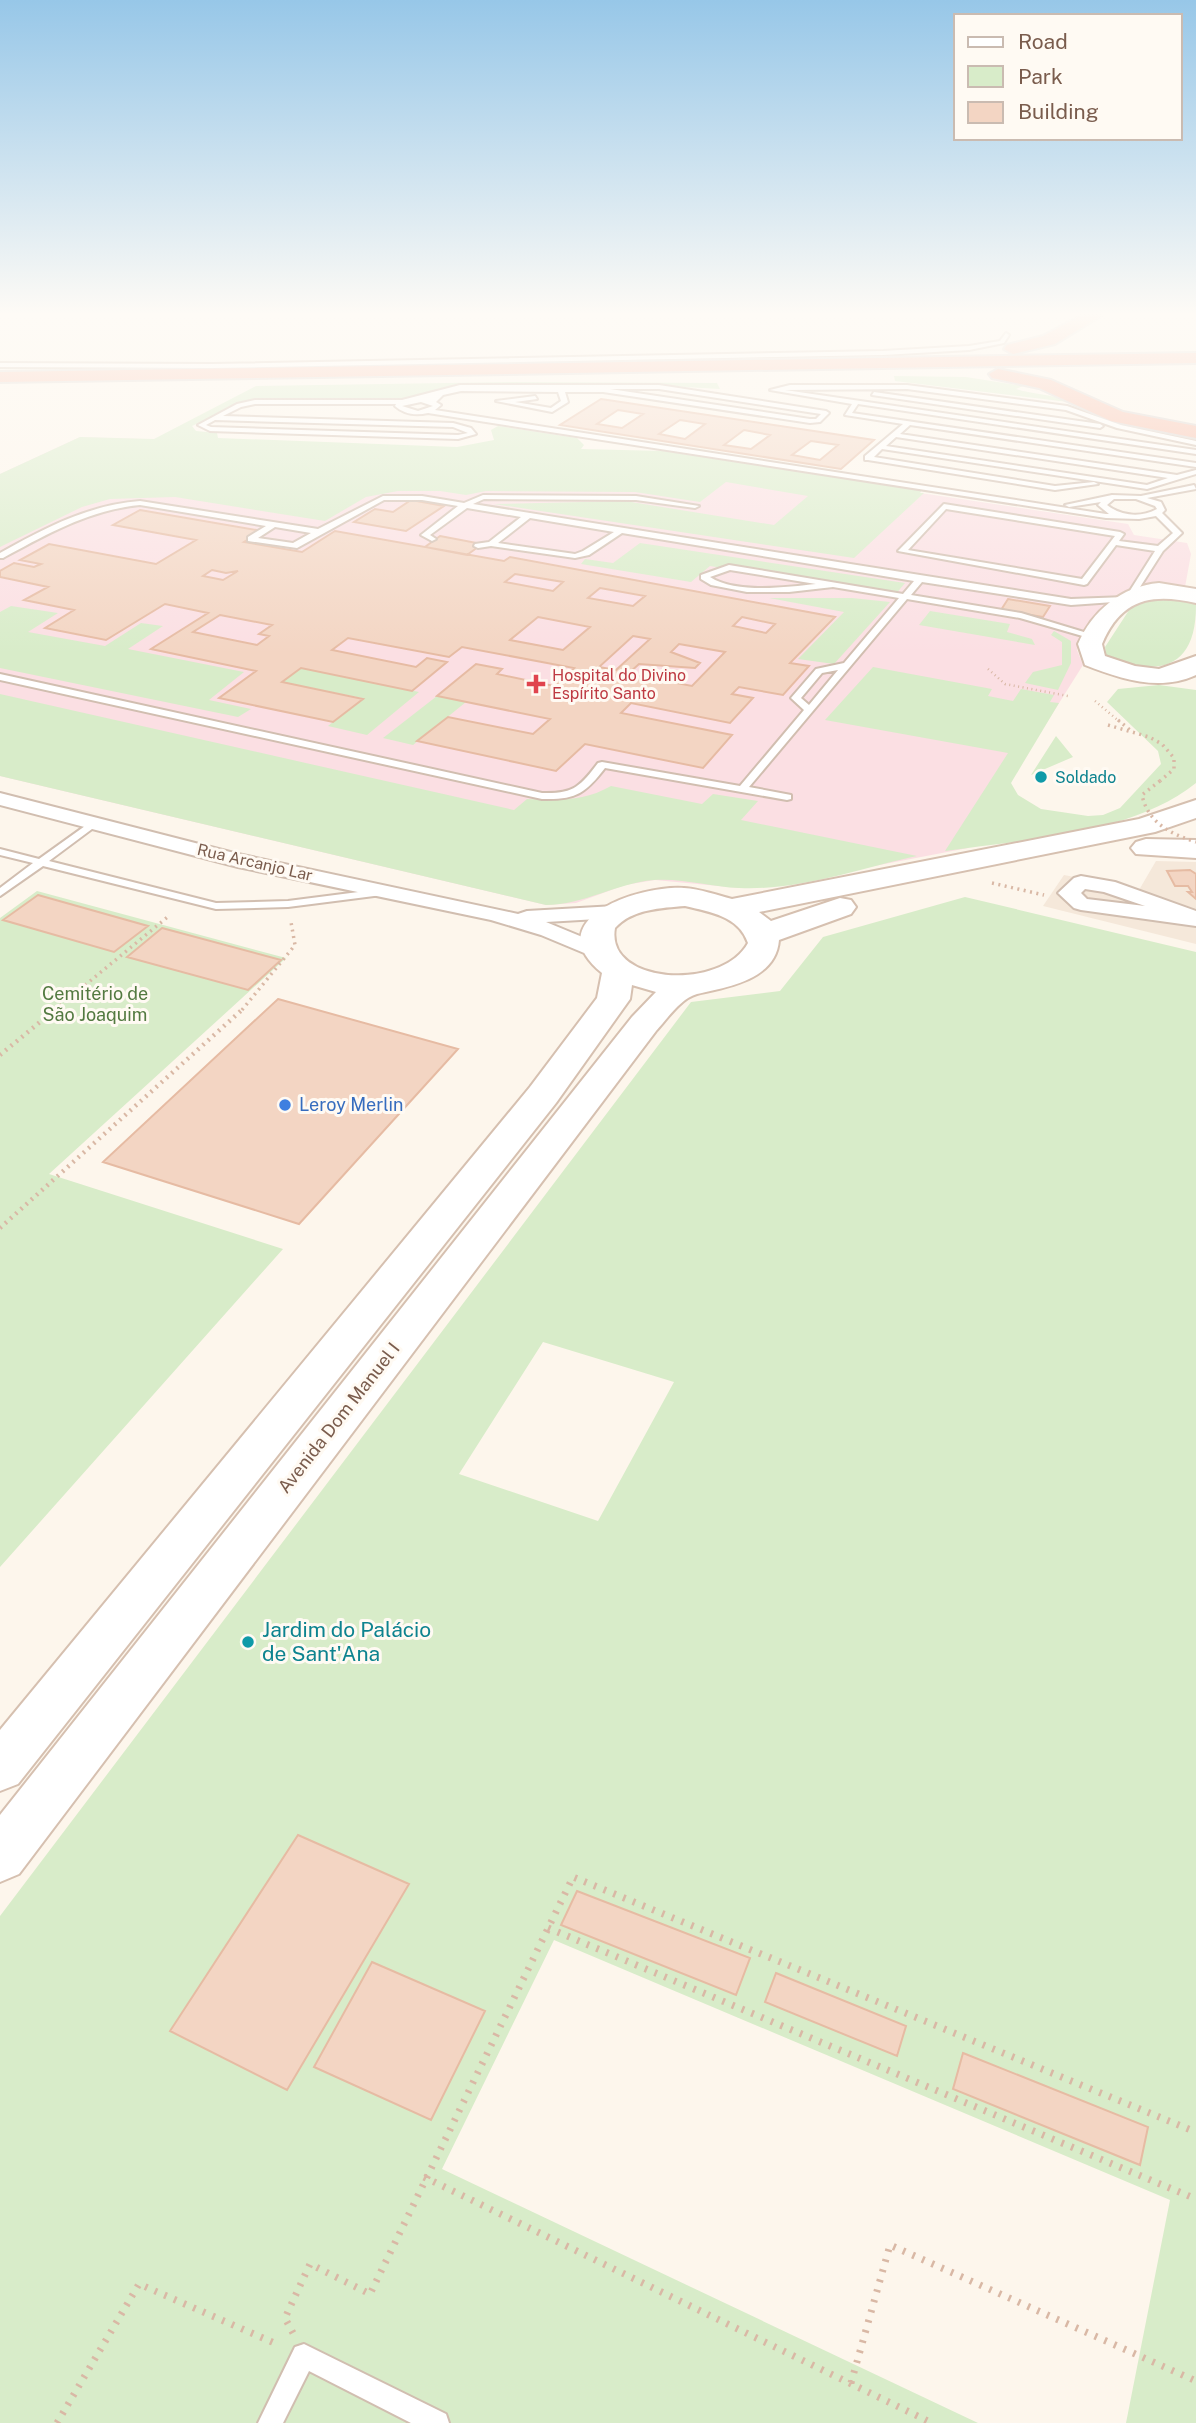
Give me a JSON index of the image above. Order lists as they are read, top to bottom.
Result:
{
  "streets": {
    "main road": ["Avenida Dom Manuel I"],
    "street": ["Rua Arcanjo Lar"]
  },
  "parks": ["Cemitério de São Joaquim"],
  "places": {
    "health": ["Hospital do Divino Espírito Santo"],
    "other": ["Soldado", "Leroy Merlin", "Jardim do Palácio de Sant'Ana"]
  },
  "legend": ["Road", "Park", "Building"]
}
